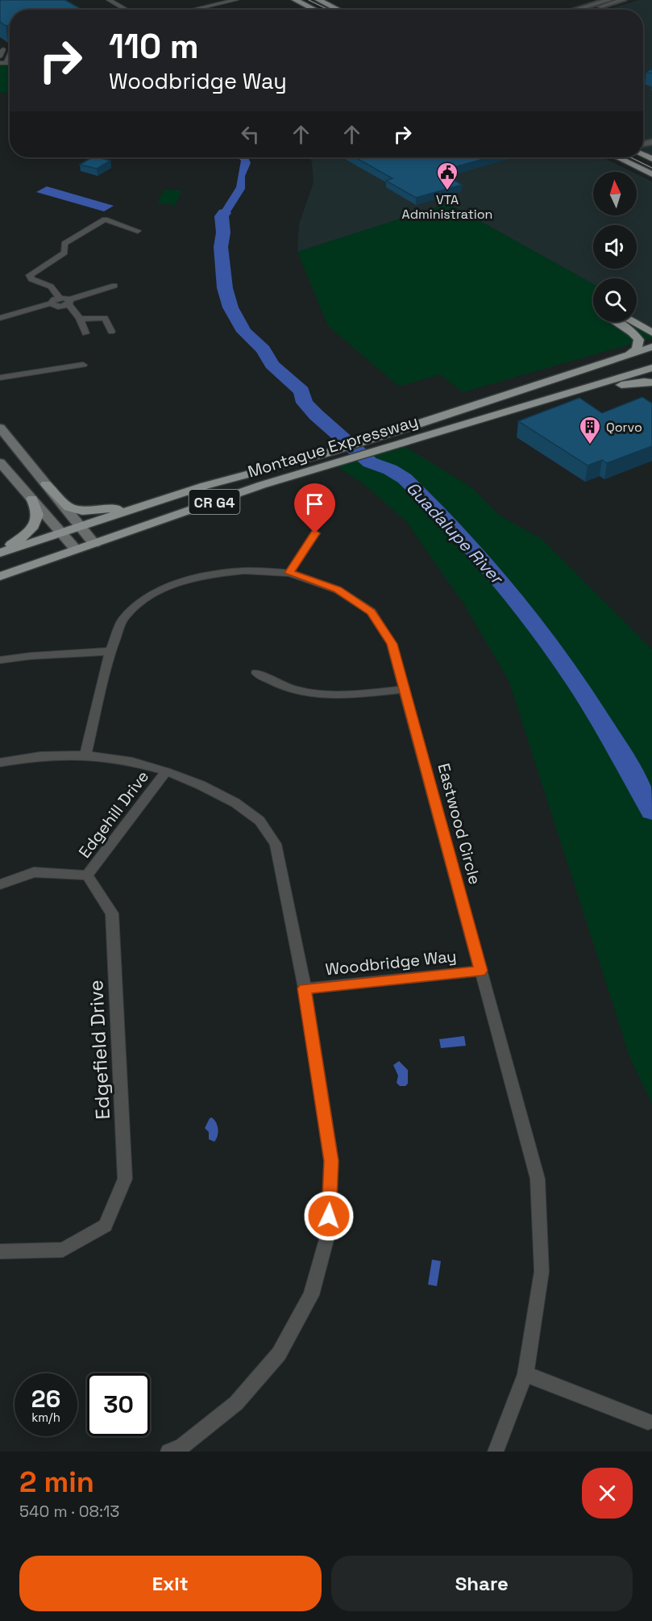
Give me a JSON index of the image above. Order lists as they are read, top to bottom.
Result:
{
  "streets": {
    "highway": ["Montague Expressway", "CR G4"],
    "street": [
      "Edgehill Drive",
      "Eastwood Circle",
      "Woodbridge Way",
      "Edgefield Drive"
    ]
  },
  "crossings": [
    ["Edgehill Drive", "Edgefield Drive"],
    ["Eastwood Circle", "Woodbridge Way"]
  ],
  "water": ["Guadalupe River"],
  "places": {
    "public building": ["VTA Administration"],
    "building": ["Qorvo"]
  },
  "north": "top",
  "page": {
    "turn": ["110 m", "Woodbridge Way"],
    "speed": "26 km/h",
    "limit": "30",
    "heading": ["2 min", "540 m · 08:13"],
    "buttons": ["Exit", "Share"]
  }
}
